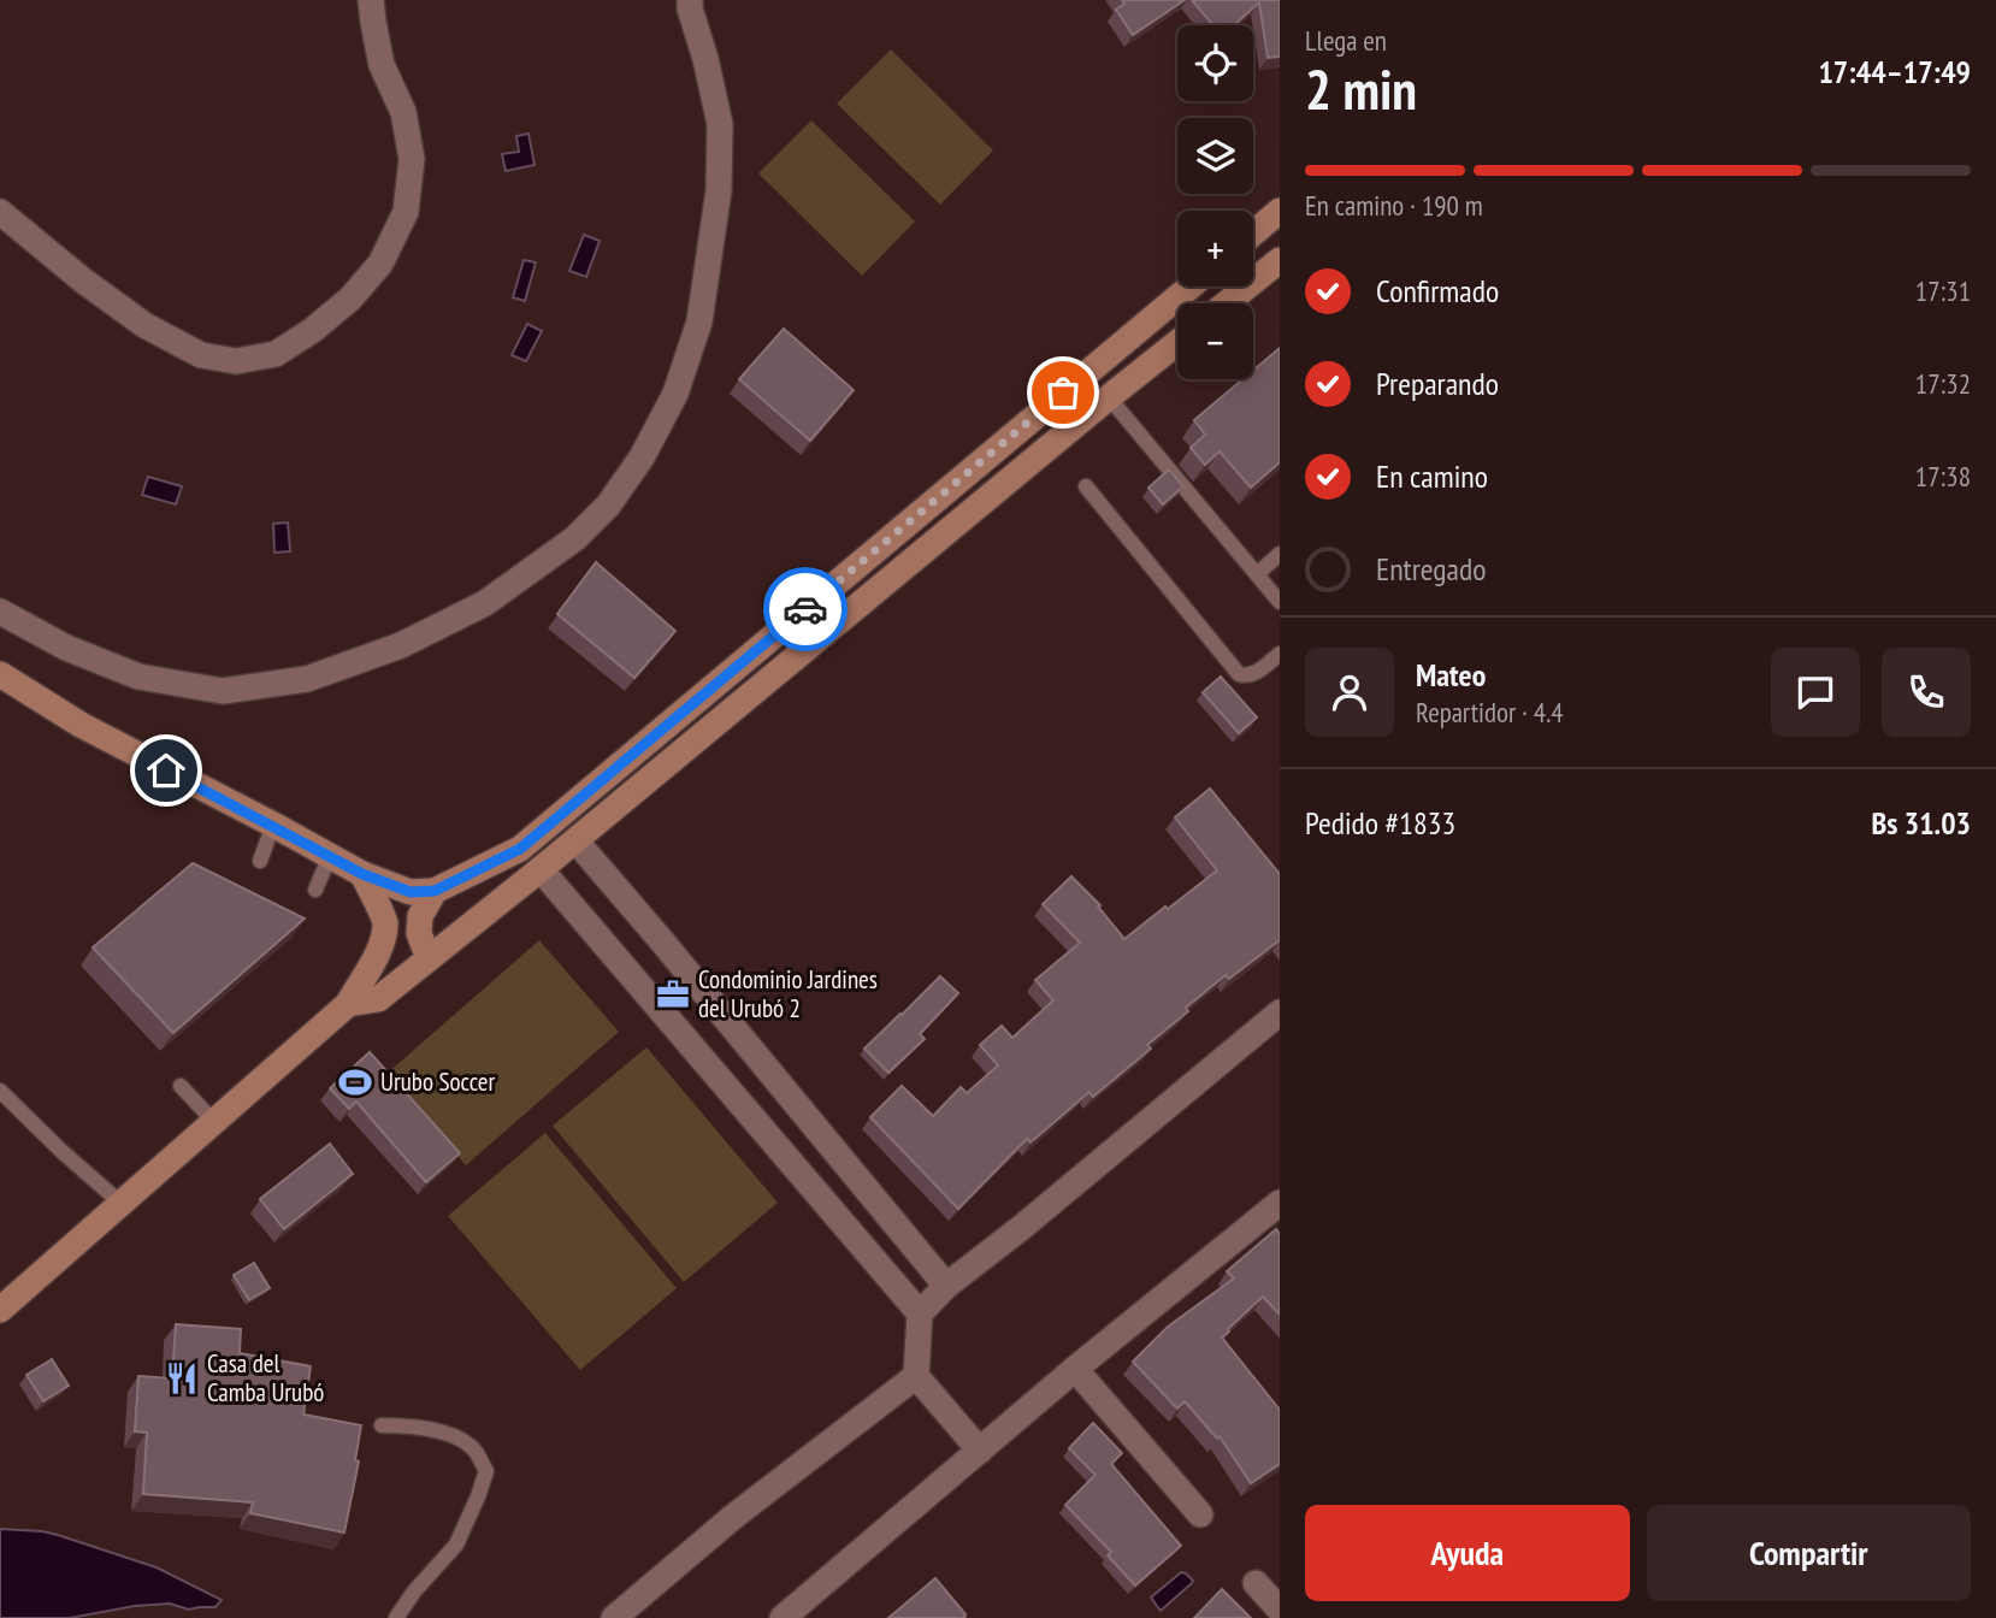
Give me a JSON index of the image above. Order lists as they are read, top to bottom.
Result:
{
  "places": {
    "office": ["Condominio Jardines del Urubó 2"],
    "sports": ["Urubo Soccer"],
    "restaurant": ["Casa del Camba Urubó"]
  },
  "page": {
    "heading": ["2 min", "Llega en", "17:44–17:49"],
    "panel": [
      "Mateo",
      "Repartidor · 4.4",
      "Pedido #1833",
      "Bs 31.03"
    ],
    "map_buttons": ["+", "−"],
    "bar": "En camino · 190 m",
    "list": [
      ["Confirmado", "17:31"],
      ["Preparando", "17:32"],
      ["En camino", "17:38"],
      "Entregado"
    ],
    "buttons": ["Ayuda", "Compartir"]
  }
}
